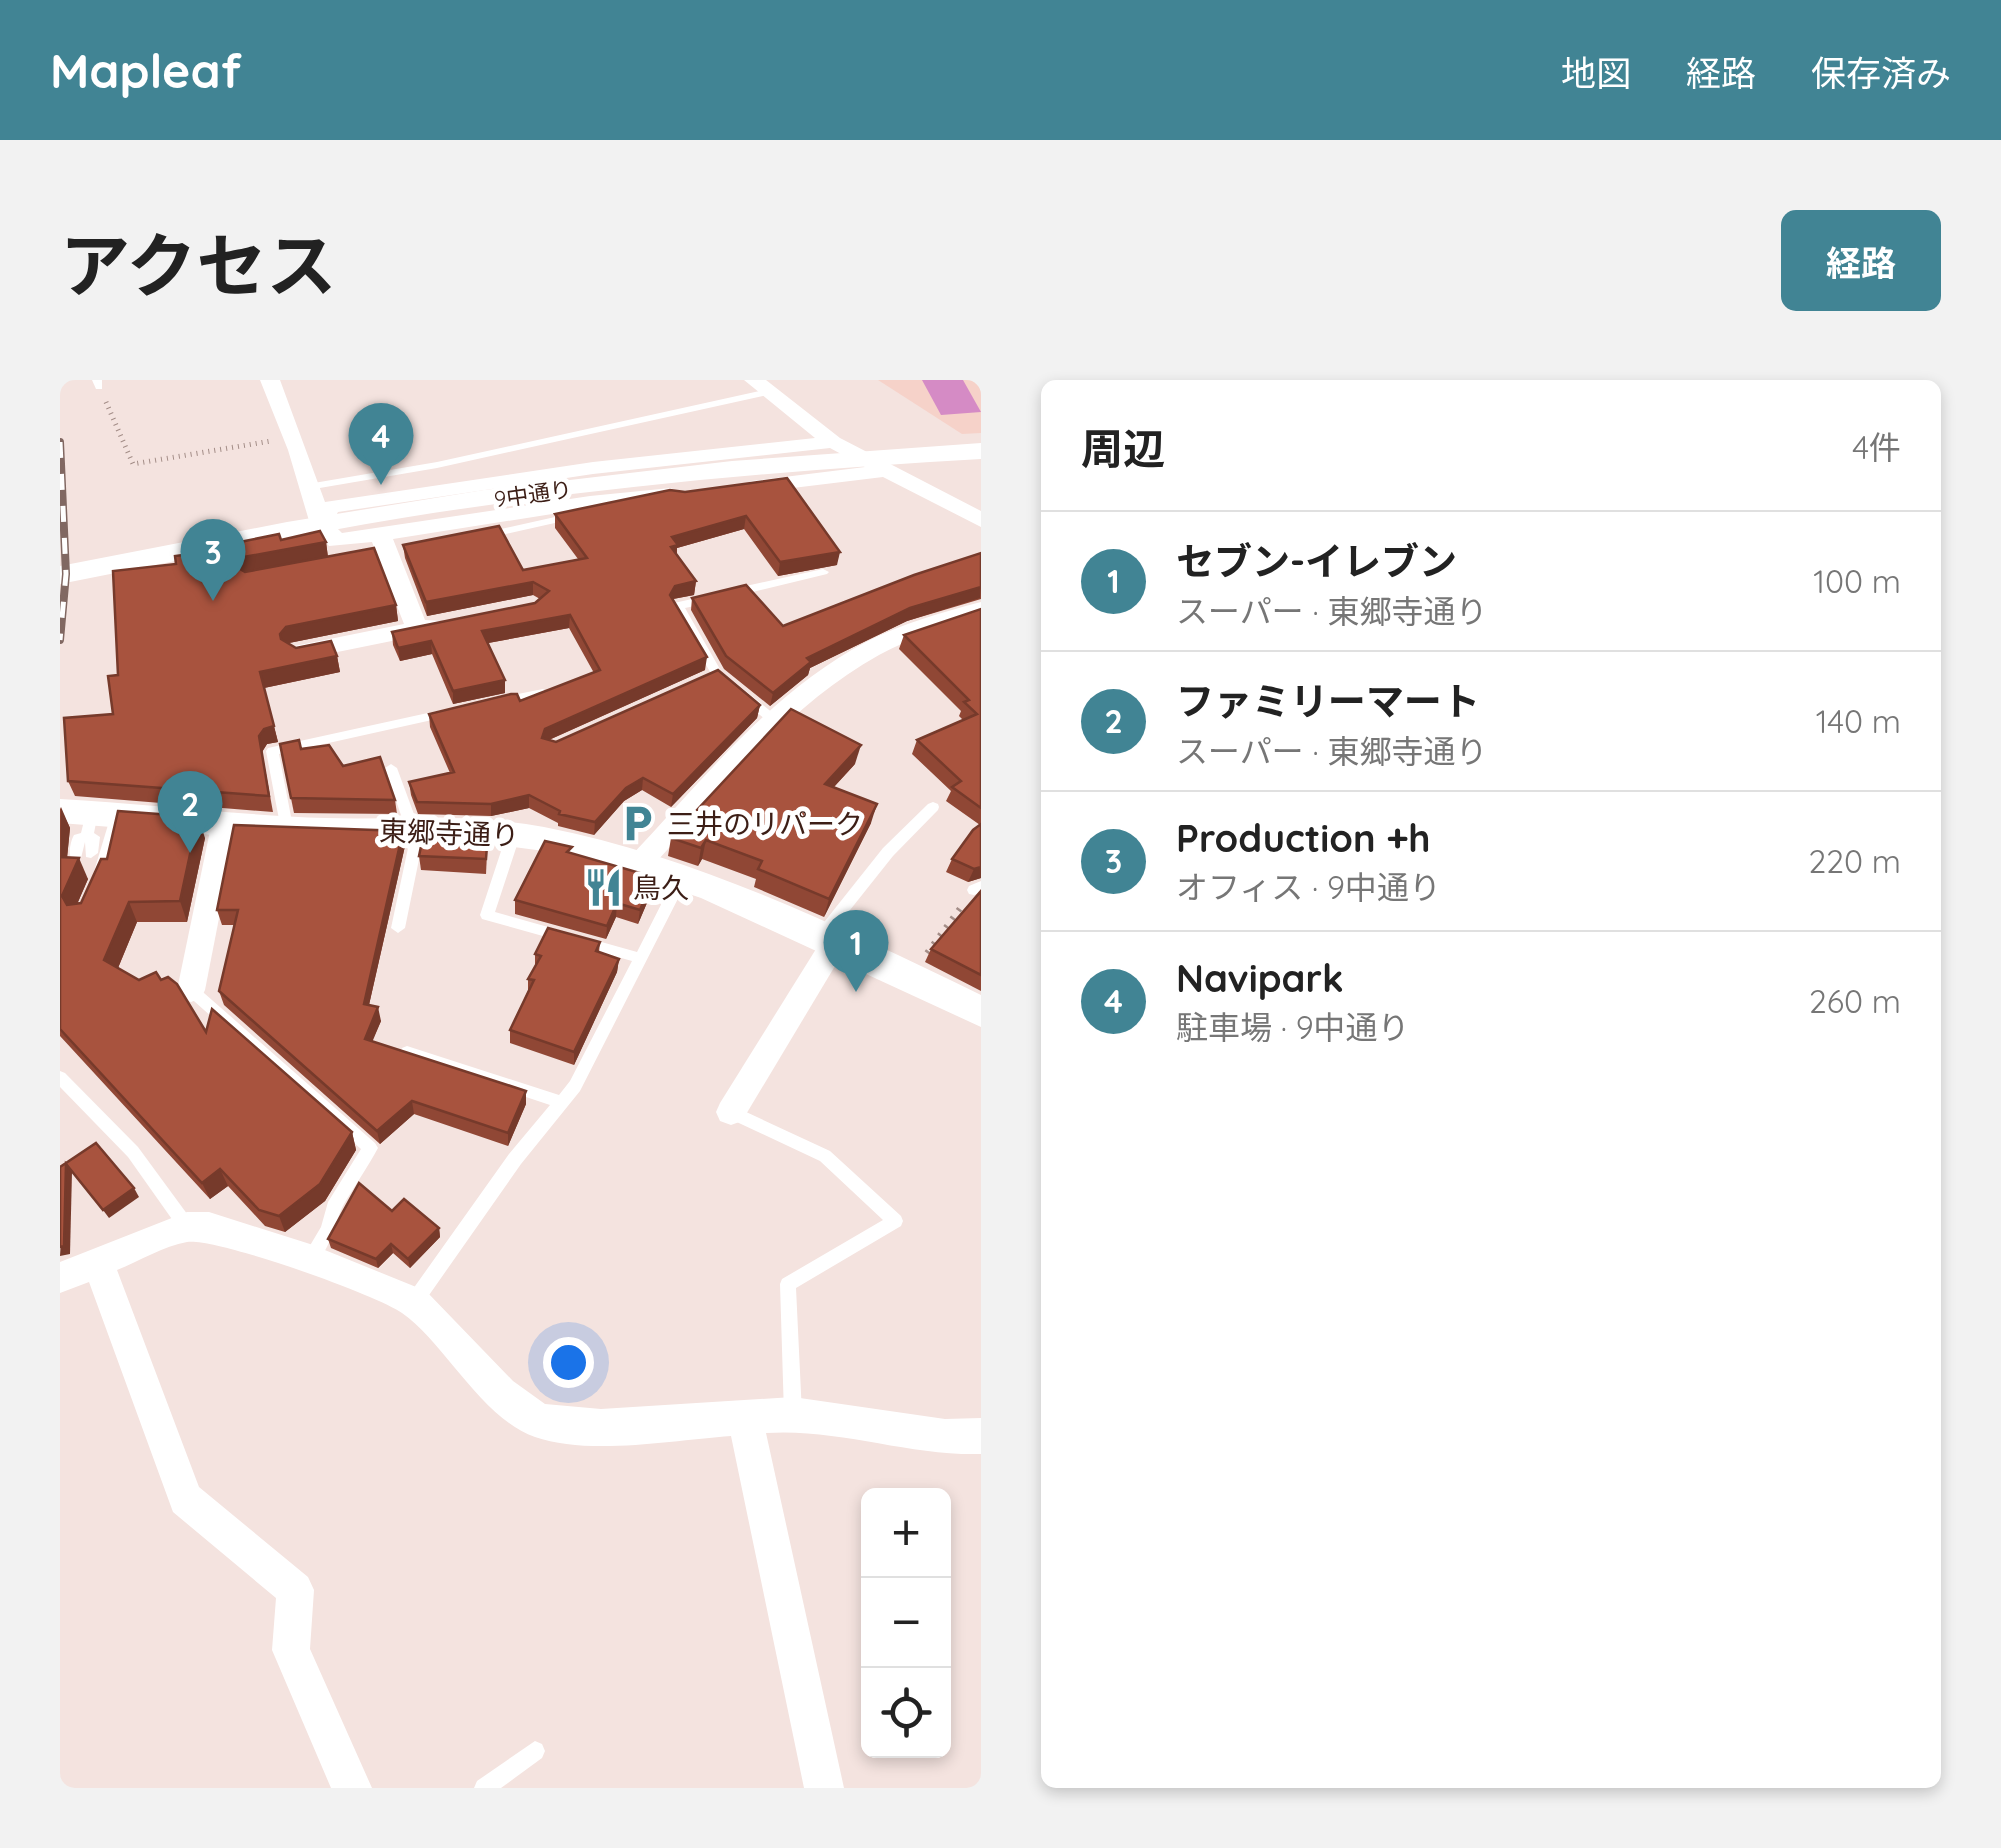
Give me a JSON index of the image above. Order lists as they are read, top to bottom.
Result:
{
  "streets": {
    "street": ["9中通り", "東郷寺通り"]
  },
  "places": {
    "parking": ["三井のリパーク"],
    "restaurant": ["鳥久"]
  },
  "page": {
    "header": "Mapleaf",
    "nav": ["地図", "経路", "保存済み"],
    "title": "アクセス",
    "buttons": "経路",
    "heading": ["周辺", "4件"],
    "pins": [
      "4",
      "3",
      "2",
      "1"
    ],
    "list": [
      {
        "mark": "1",
        "name": "セブン-イレブン",
        "note": "スーパー · 東郷寺通り",
        "value": "100 m"
      },
      {
        "mark": "2",
        "name": "ファミリーマート",
        "note": "スーパー · 東郷寺通り",
        "value": "140 m"
      },
      {
        "mark": "3",
        "name": "Production +h",
        "note": "オフィス · 9中通り",
        "value": "220 m"
      },
      {
        "mark": "4",
        "name": "Navipark",
        "note": "駐車場 · 9中通り",
        "value": "260 m"
      }
    ],
    "map_buttons": ["+", "−"]
  }
}
